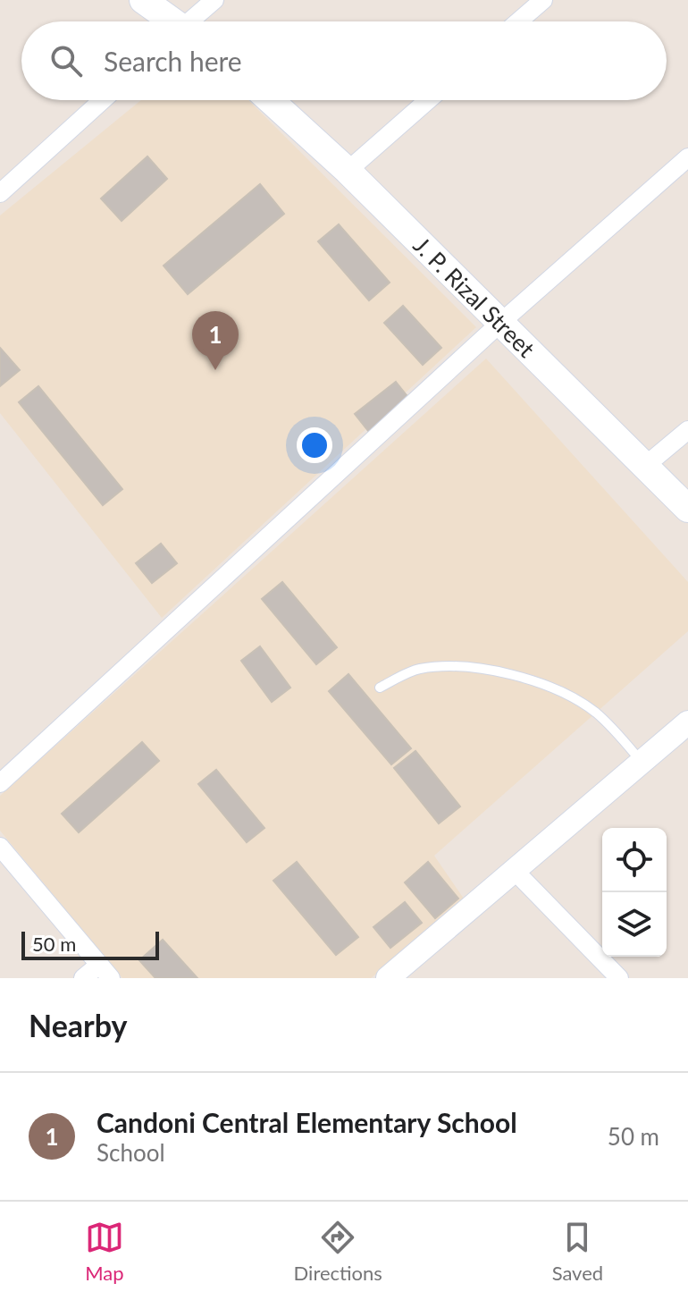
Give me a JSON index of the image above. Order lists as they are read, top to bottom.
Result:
{
  "streets": {
    "main road": ["J. P. Rizal Street"]
  },
  "scale_bar": "50 m",
  "page": {
    "search": "Search here",
    "pins": "1",
    "scale": "50 m",
    "heading": "Nearby",
    "list": [
      {
        "mark": "1",
        "name": "Candoni Central Elementary School",
        "note": "School",
        "value": "50 m"
      }
    ],
    "nav": ["Map", "Directions", "Saved"]
  }
}
